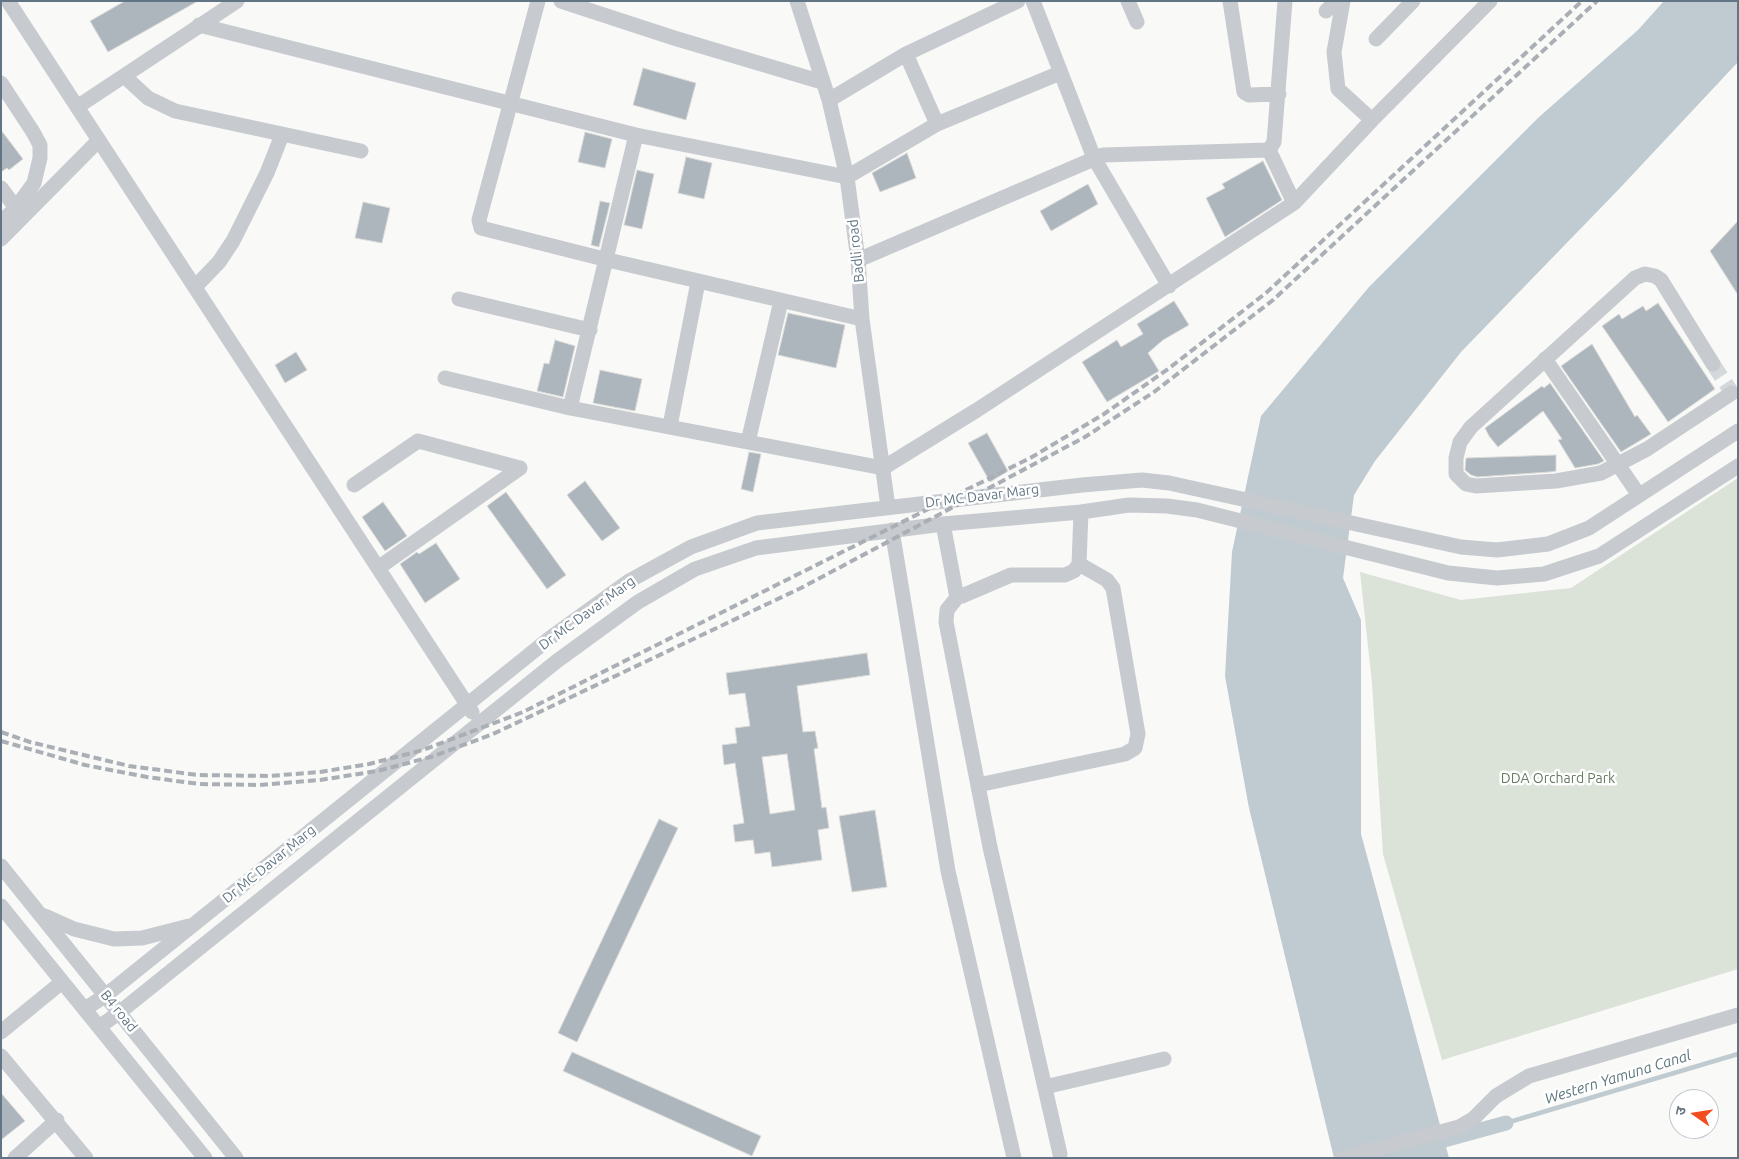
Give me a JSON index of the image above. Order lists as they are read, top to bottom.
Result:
{
  "streets": {
    "street": ["Badli road", "Dr MC Davar Marg", "B4 road"]
  },
  "crossings": [
    ["Badli road", "Dr MC Davar Marg"],
    ["Dr MC Davar Marg", "B4 road"]
  ],
  "water": ["Western Yamuna Canal"],
  "parks": ["DDA Orchard Park"],
  "north": "left"
}
